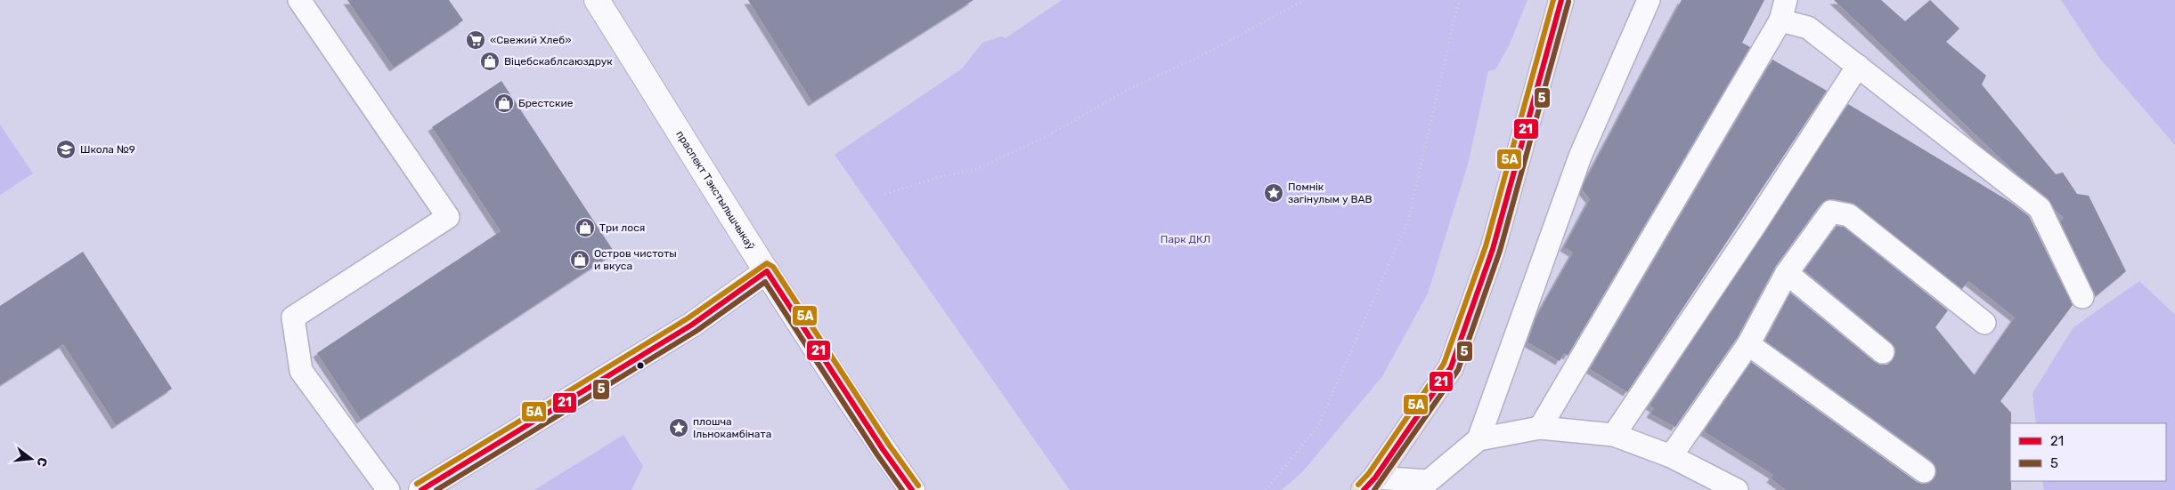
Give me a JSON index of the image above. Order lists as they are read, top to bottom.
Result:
{
  "streets": {
    "street": ["праспект Тэкстыльшчыкаў"]
  },
  "parks": ["Парк ДКЛ"],
  "places": {
    "supermarket": ["«Свежий Хлеб»"],
    "shop": [
      "Віцебскаблсаюздрук",
      "Брестские",
      "Три лося",
      "Остров чистоты и вкуса"
    ],
    "school or university": ["Школа №9"],
    "place": ["Помнік загінулым у ВАВ", "плошча Ільнокамбіната"]
  },
  "lines": ["transit line 21", "transit line 5А", "transit line 5"],
  "legend": ["21", "5"],
  "north": "right"
}
